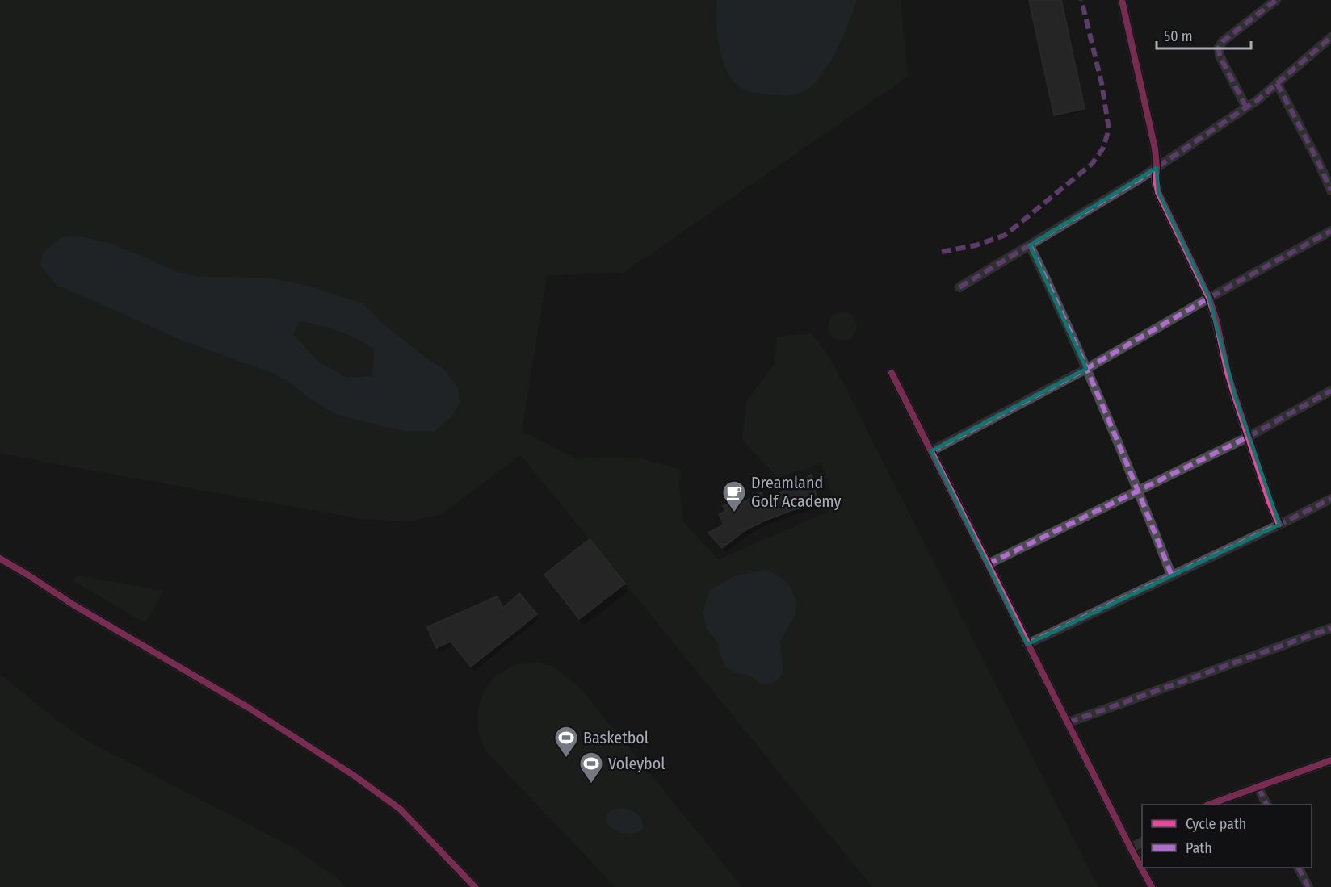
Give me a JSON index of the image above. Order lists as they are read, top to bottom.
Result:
{
  "places": {
    "cafe": ["Dreamland Golf Academy"],
    "sports": ["Basketbol", "Voleybol"]
  },
  "legend": ["Cycle path", "Path"],
  "scale_bar": "50 m"
}
